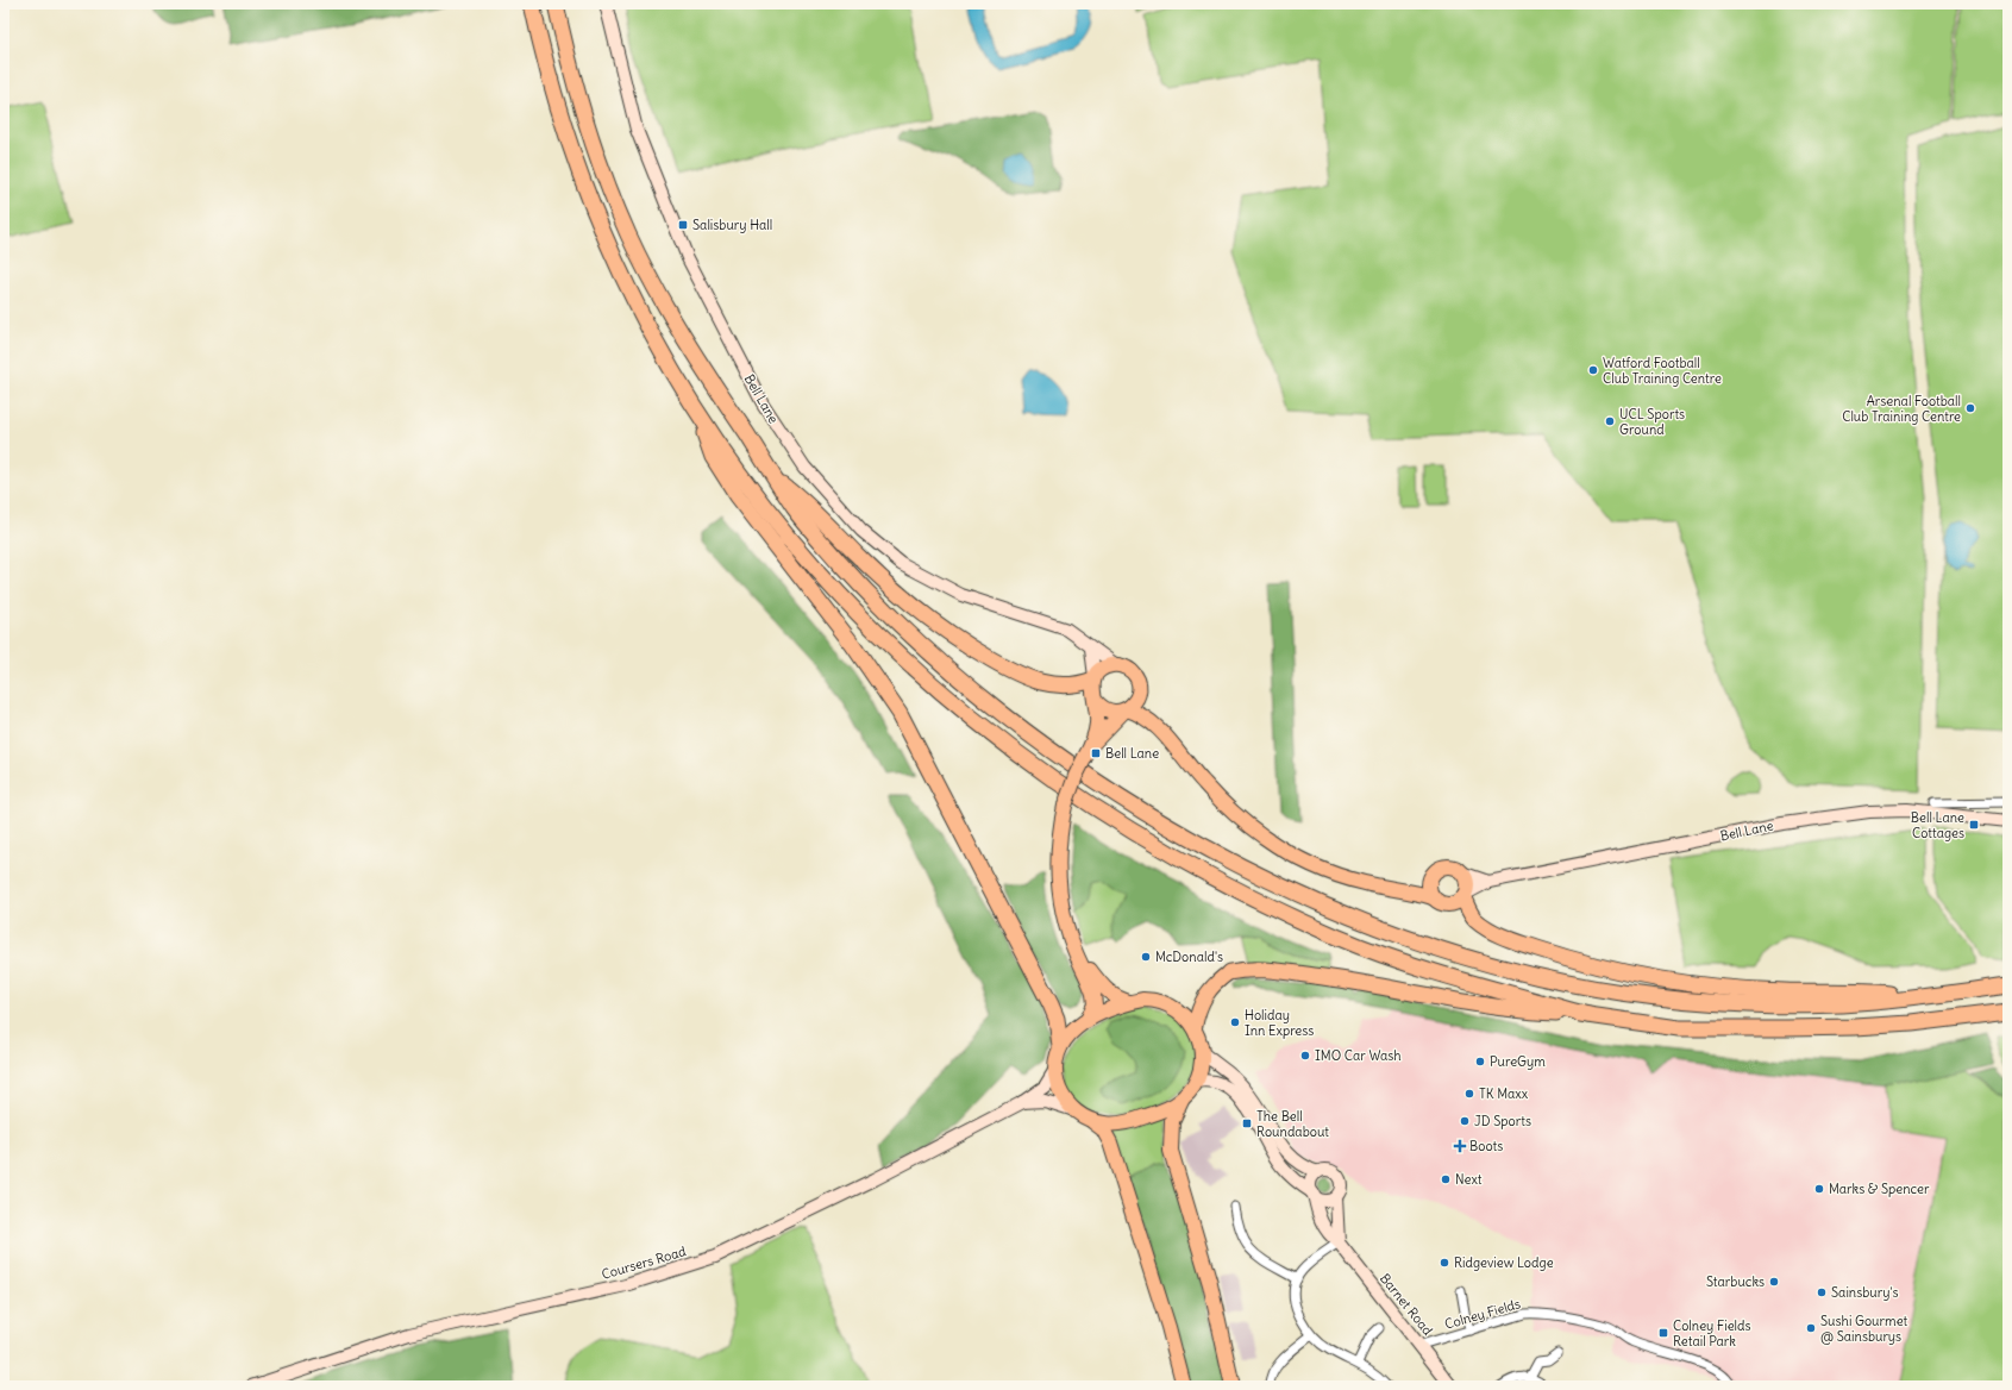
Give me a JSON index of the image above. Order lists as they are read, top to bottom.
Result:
{
  "streets": {
    "street": [
      "Bell Lane",
      "Coursers Road",
      "Barnet Road",
      "Colney Fields"
    ]
  },
  "crossings": [
    ["Barnet Road", "Colney Fields"]
  ],
  "places": {
    "transit": [
      "Salisbury Hall",
      "Bell Lane",
      "Bell Lane Cottages",
      "The Bell Roundabout",
      "Colney Fields Retail Park"
    ],
    "other": [
      "Watford Football Club Training Centre",
      "Arsenal Football Club Training Centre",
      "UCL Sports Ground",
      "McDonald's",
      "Holiday Inn Express",
      "IMO Car Wash",
      "PureGym",
      "TK Maxx",
      "JD Sports",
      "Next",
      "Marks & Spencer",
      "Ridgeview Lodge",
      "Starbucks",
      "Sainsbury's",
      "Sushi Gourmet @ Sainsburys"
    ],
    "health": ["Boots"]
  }
}
